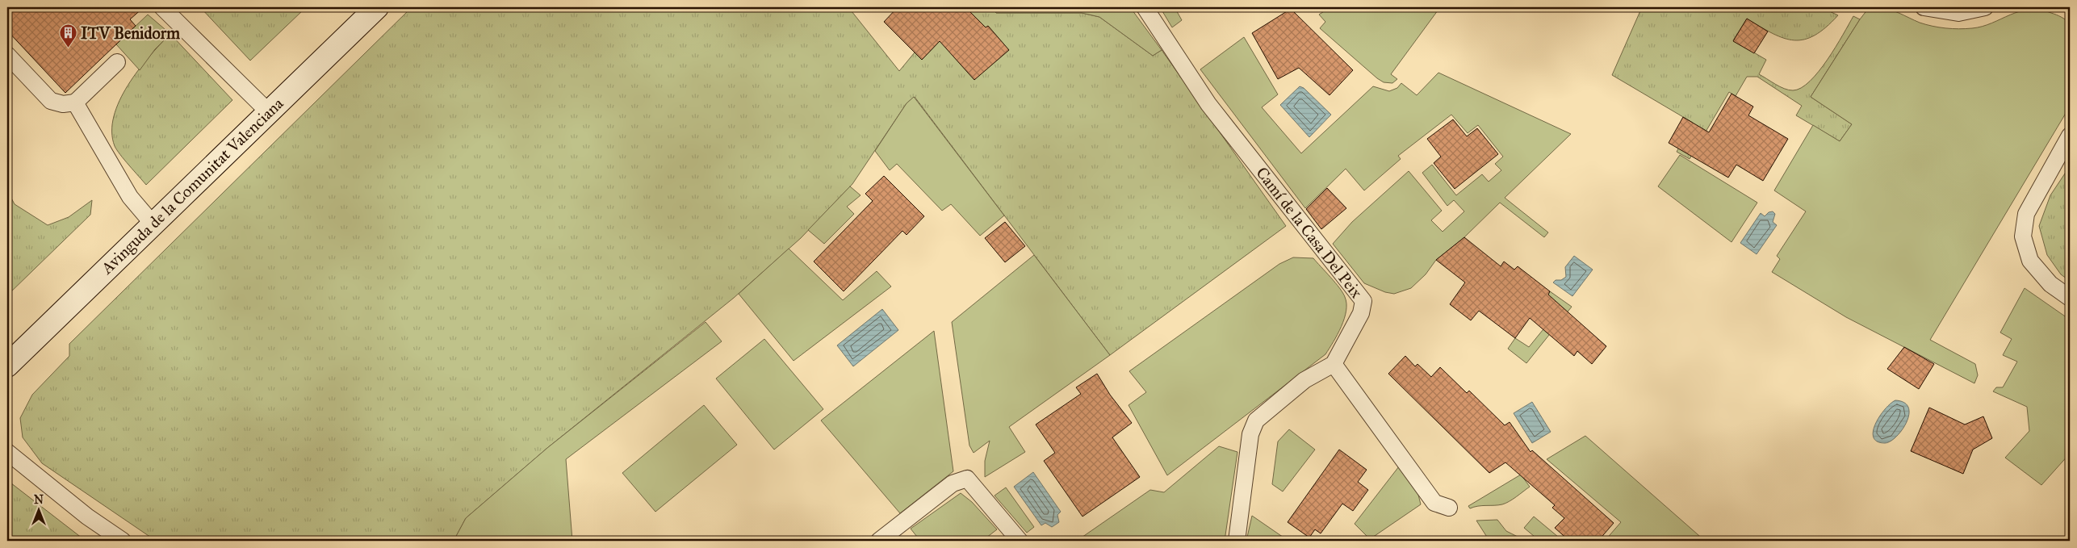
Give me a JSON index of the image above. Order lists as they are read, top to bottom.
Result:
{
  "streets": {
    "main road": ["Avinguda de la Comunitat Valenciana"],
    "lane": ["Camí de la Casa Del Peix"]
  },
  "places": {
    "building": ["ITV Benidorm"]
  },
  "north": "top"
}
